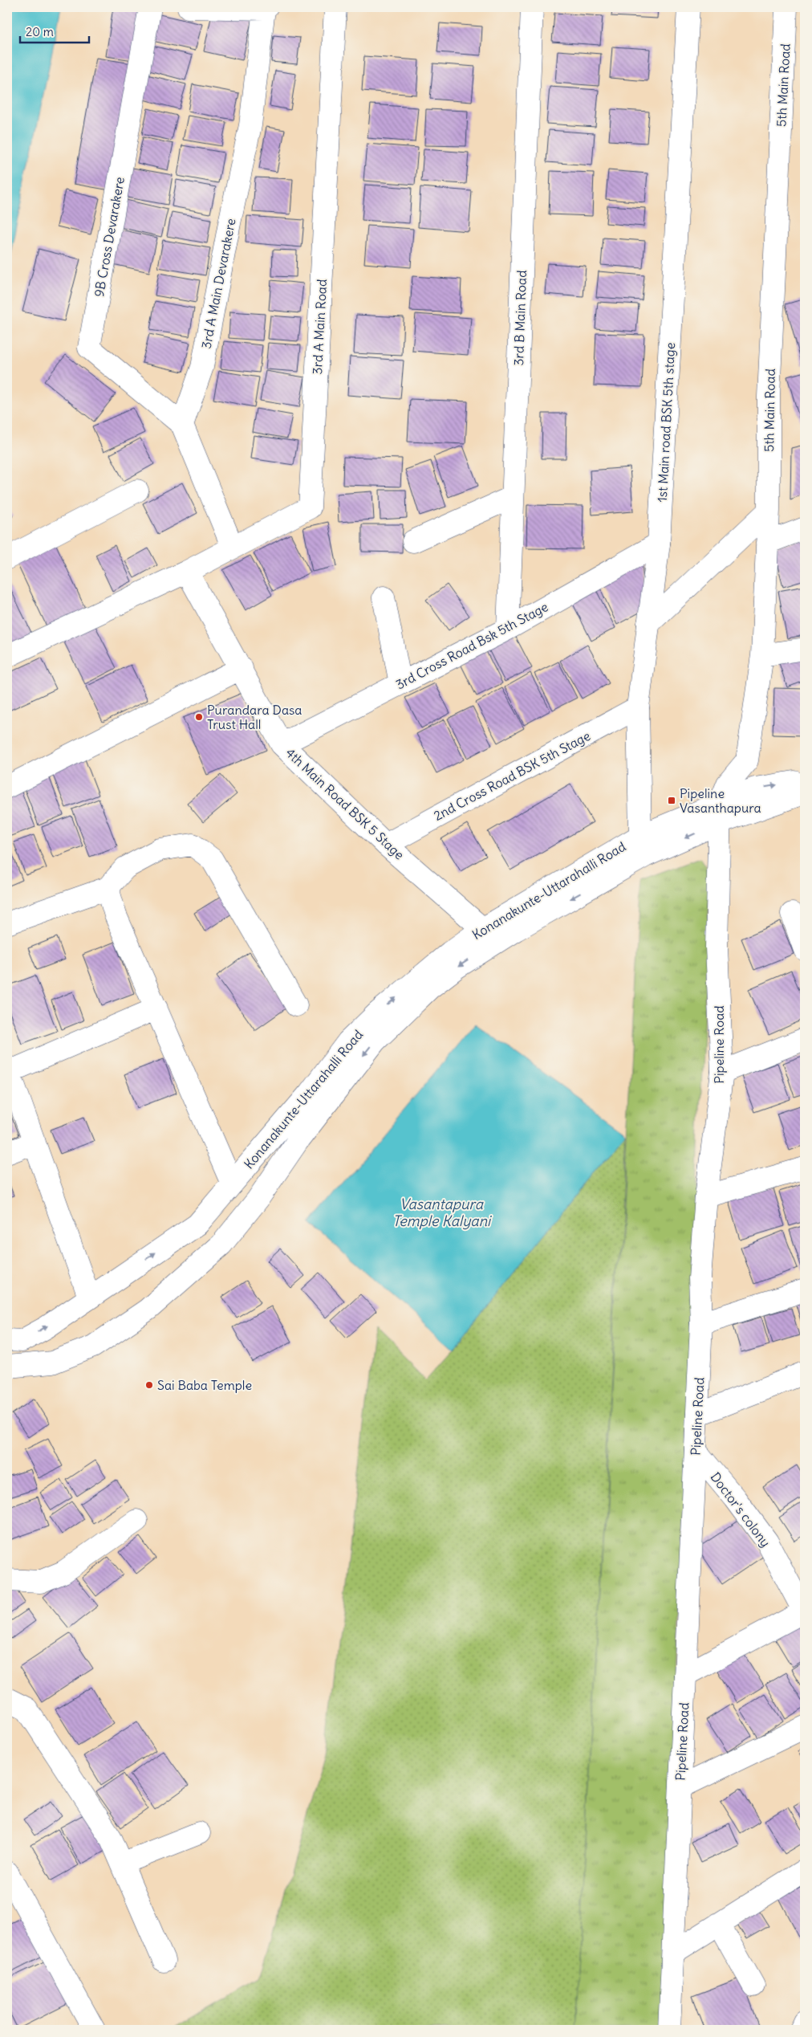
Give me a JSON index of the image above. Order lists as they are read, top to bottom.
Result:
{
  "streets": {
    "street": [
      "5th Main Road",
      "9B Cross Devarakere",
      "3rd A Main Devarakere",
      "3rd B Main Road",
      "3rd A Main Road",
      "1st Main road BSK 5th stage",
      "3rd Cross Road Bsk 5th Stage",
      "2nd Cross Road BSK 5th Stage",
      "4th Main Road BSK 5 Stage",
      "Konanakunte-Uttarahalli Road",
      "Pipeline Road",
      "Doctor's colony"
    ]
  },
  "crossings": [
    ["5th Main Road", "Pipeline Road"],
    ["9B Cross Devarakere", "3rd A Main Devarakere"],
    ["3rd B Main Road", "3rd Cross Road Bsk 5th Stage"],
    ["3rd A Main Road", "4th Main Road BSK 5 Stage"],
    ["1st Main road BSK 5th stage", "3rd Cross Road Bsk 5th Stage"],
    ["1st Main road BSK 5th stage", "2nd Cross Road BSK 5th Stage"],
    ["3rd Cross Road Bsk 5th Stage", "4th Main Road BSK 5 Stage"],
    ["2nd Cross Road BSK 5th Stage", "4th Main Road BSK 5 Stage"],
    ["4th Main Road BSK 5 Stage", "Konanakunte-Uttarahalli Road"],
    ["Pipeline Road", "Doctor's colony"]
  ],
  "water": ["Vasantapura Temple Kalyani"],
  "places": {
    "other": ["Purandara Dasa Trust Hall", "Sai Baba Temple"],
    "transit": ["Pipeline Vasanthapura"]
  },
  "scale_bar": "20 m"
}
